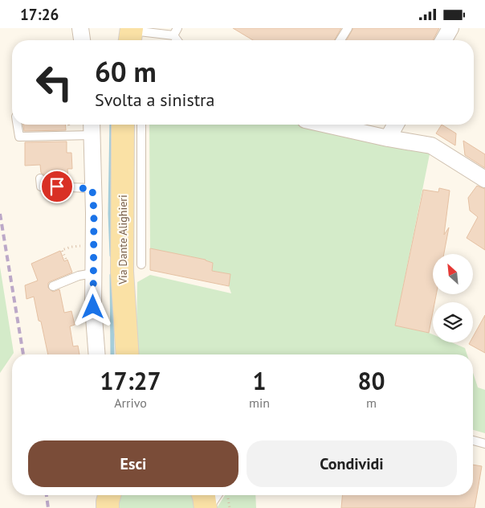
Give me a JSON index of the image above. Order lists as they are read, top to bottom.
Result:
{
  "streets": {
    "main road": ["Via Dante Alighieri"]
  },
  "north": "top left",
  "page": {
    "status": "17:26",
    "turn": ["60 m", "Svolta a sinistra"],
    "eta": [
      "17:27",
      "Arrivo",
      "1",
      "min",
      "80",
      "m"
    ],
    "buttons": ["Esci", "Condividi"]
  }
}
